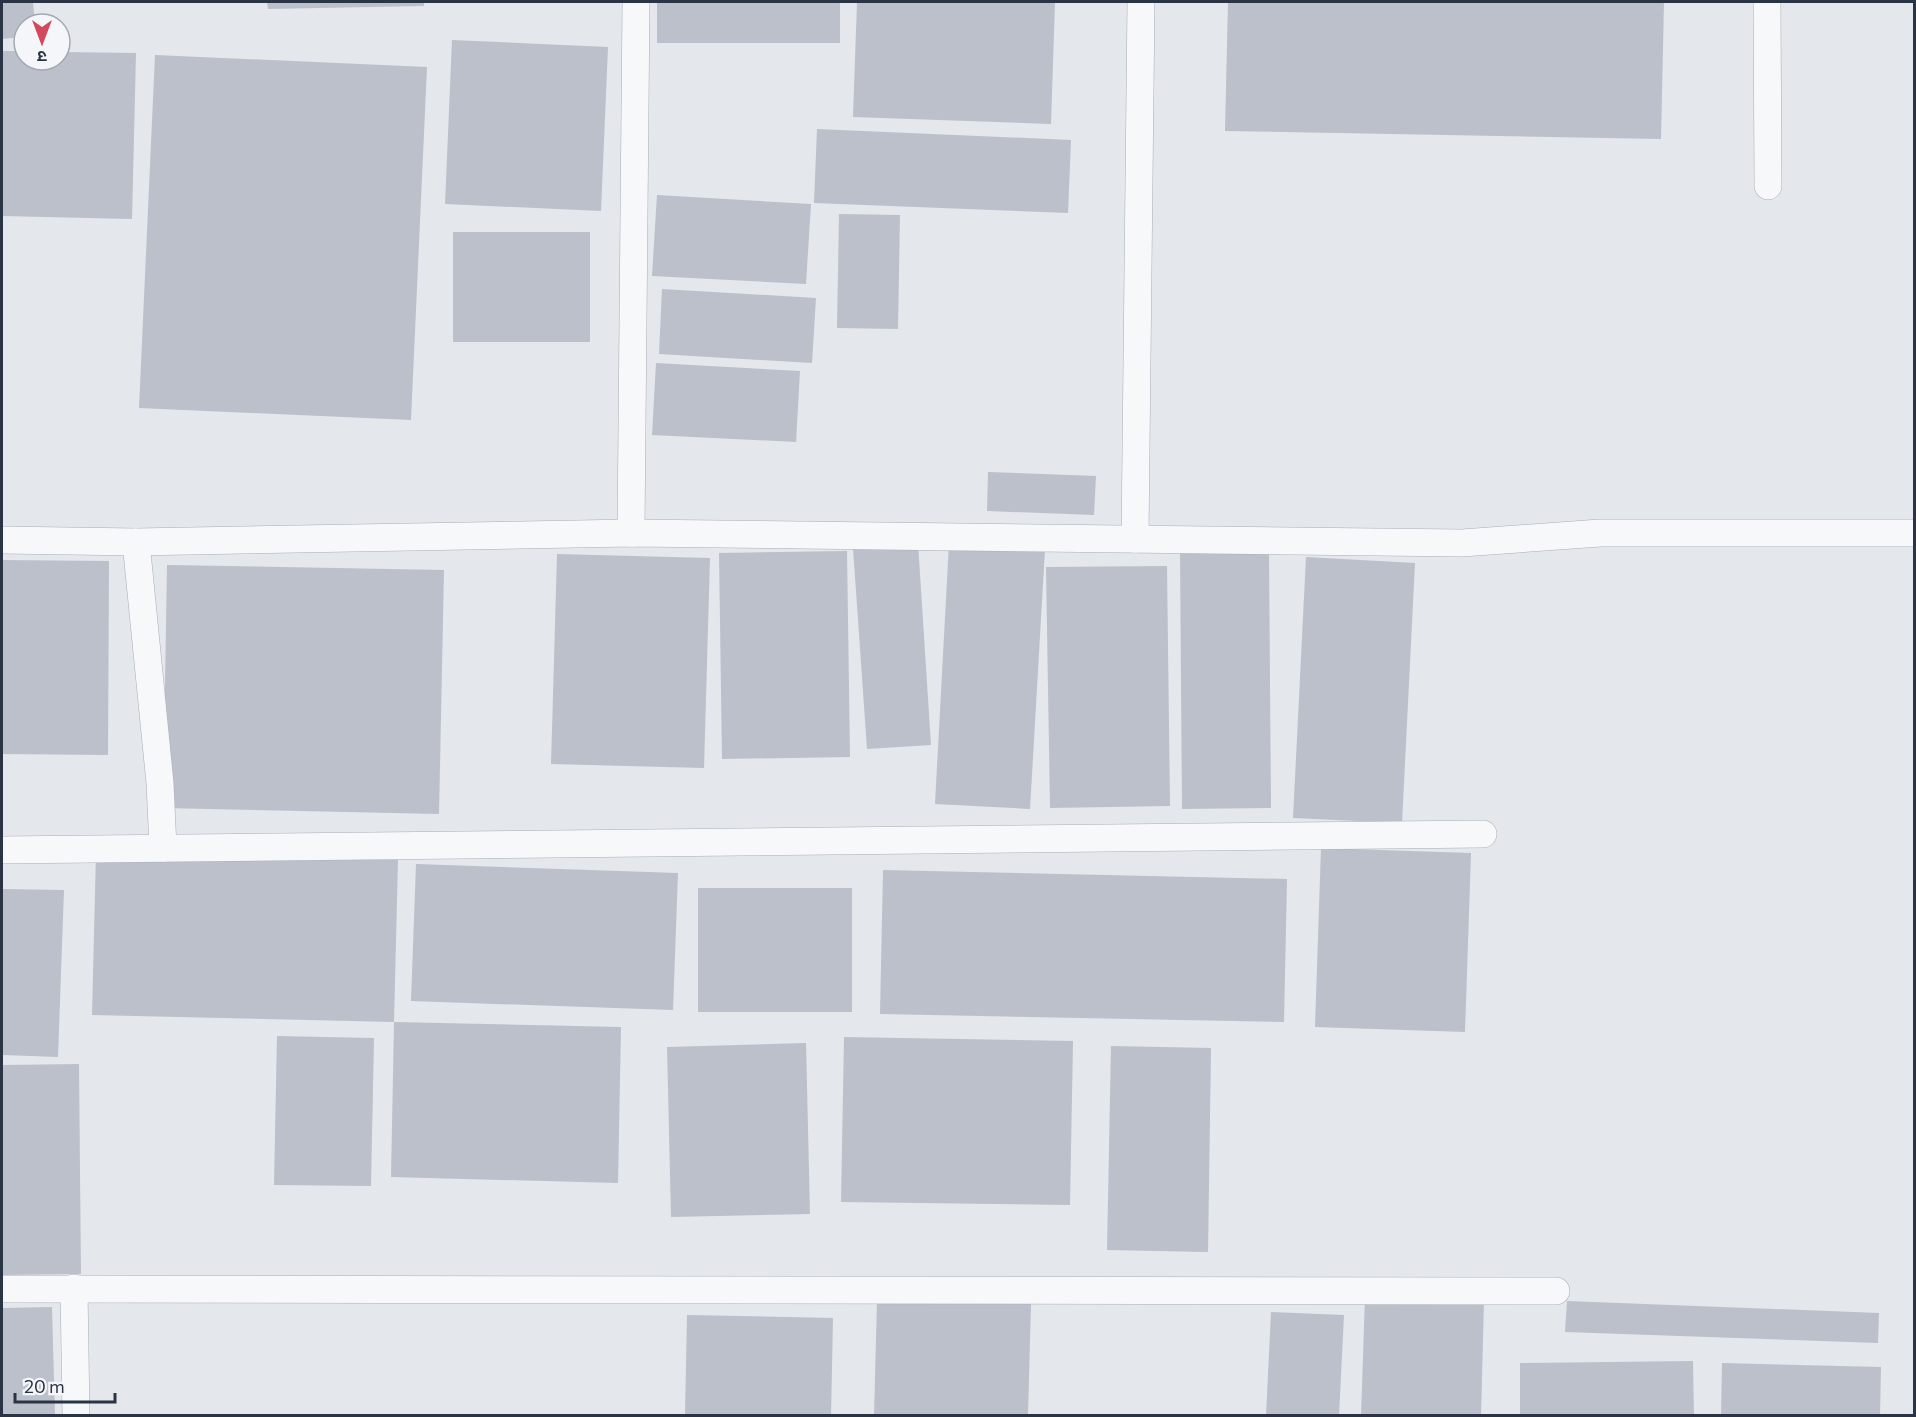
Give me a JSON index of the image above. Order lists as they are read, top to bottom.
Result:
{
  "scale_bar": "20 m",
  "north": "bottom"
}
